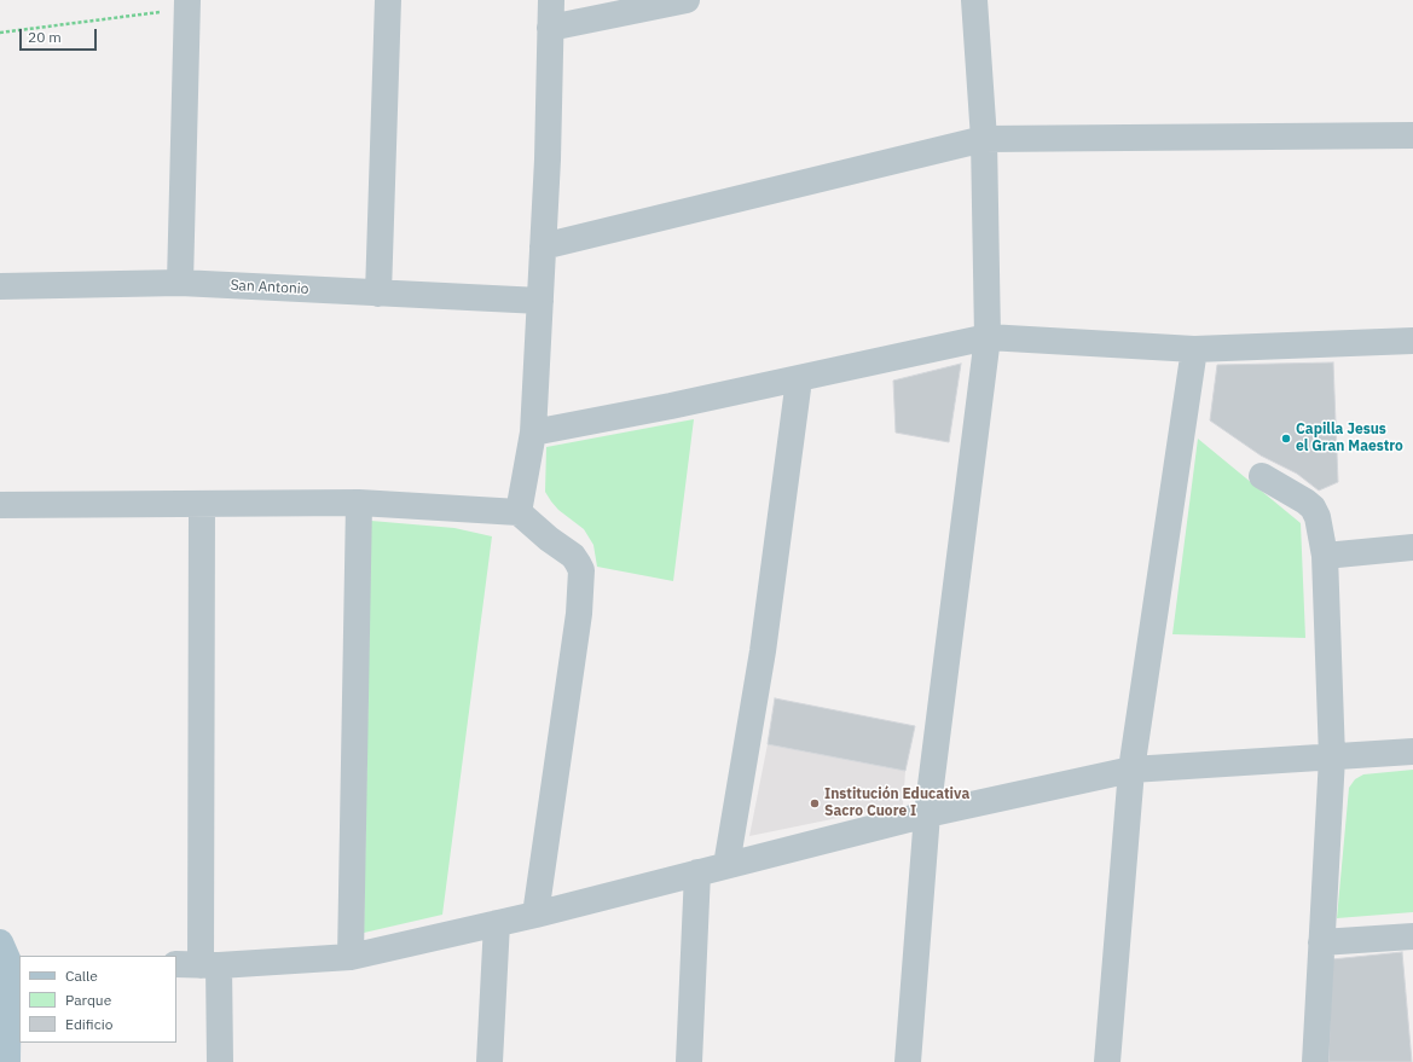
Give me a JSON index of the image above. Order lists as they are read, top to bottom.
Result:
{
  "streets": {
    "street": ["San Antonio"]
  },
  "places": ["Capilla Jesus el Gran Maestro", "Institución Educativa Sacro Cuore I"],
  "legend": ["Calle", "Parque", "Edificio"],
  "scale_bar": "20 m"
}
